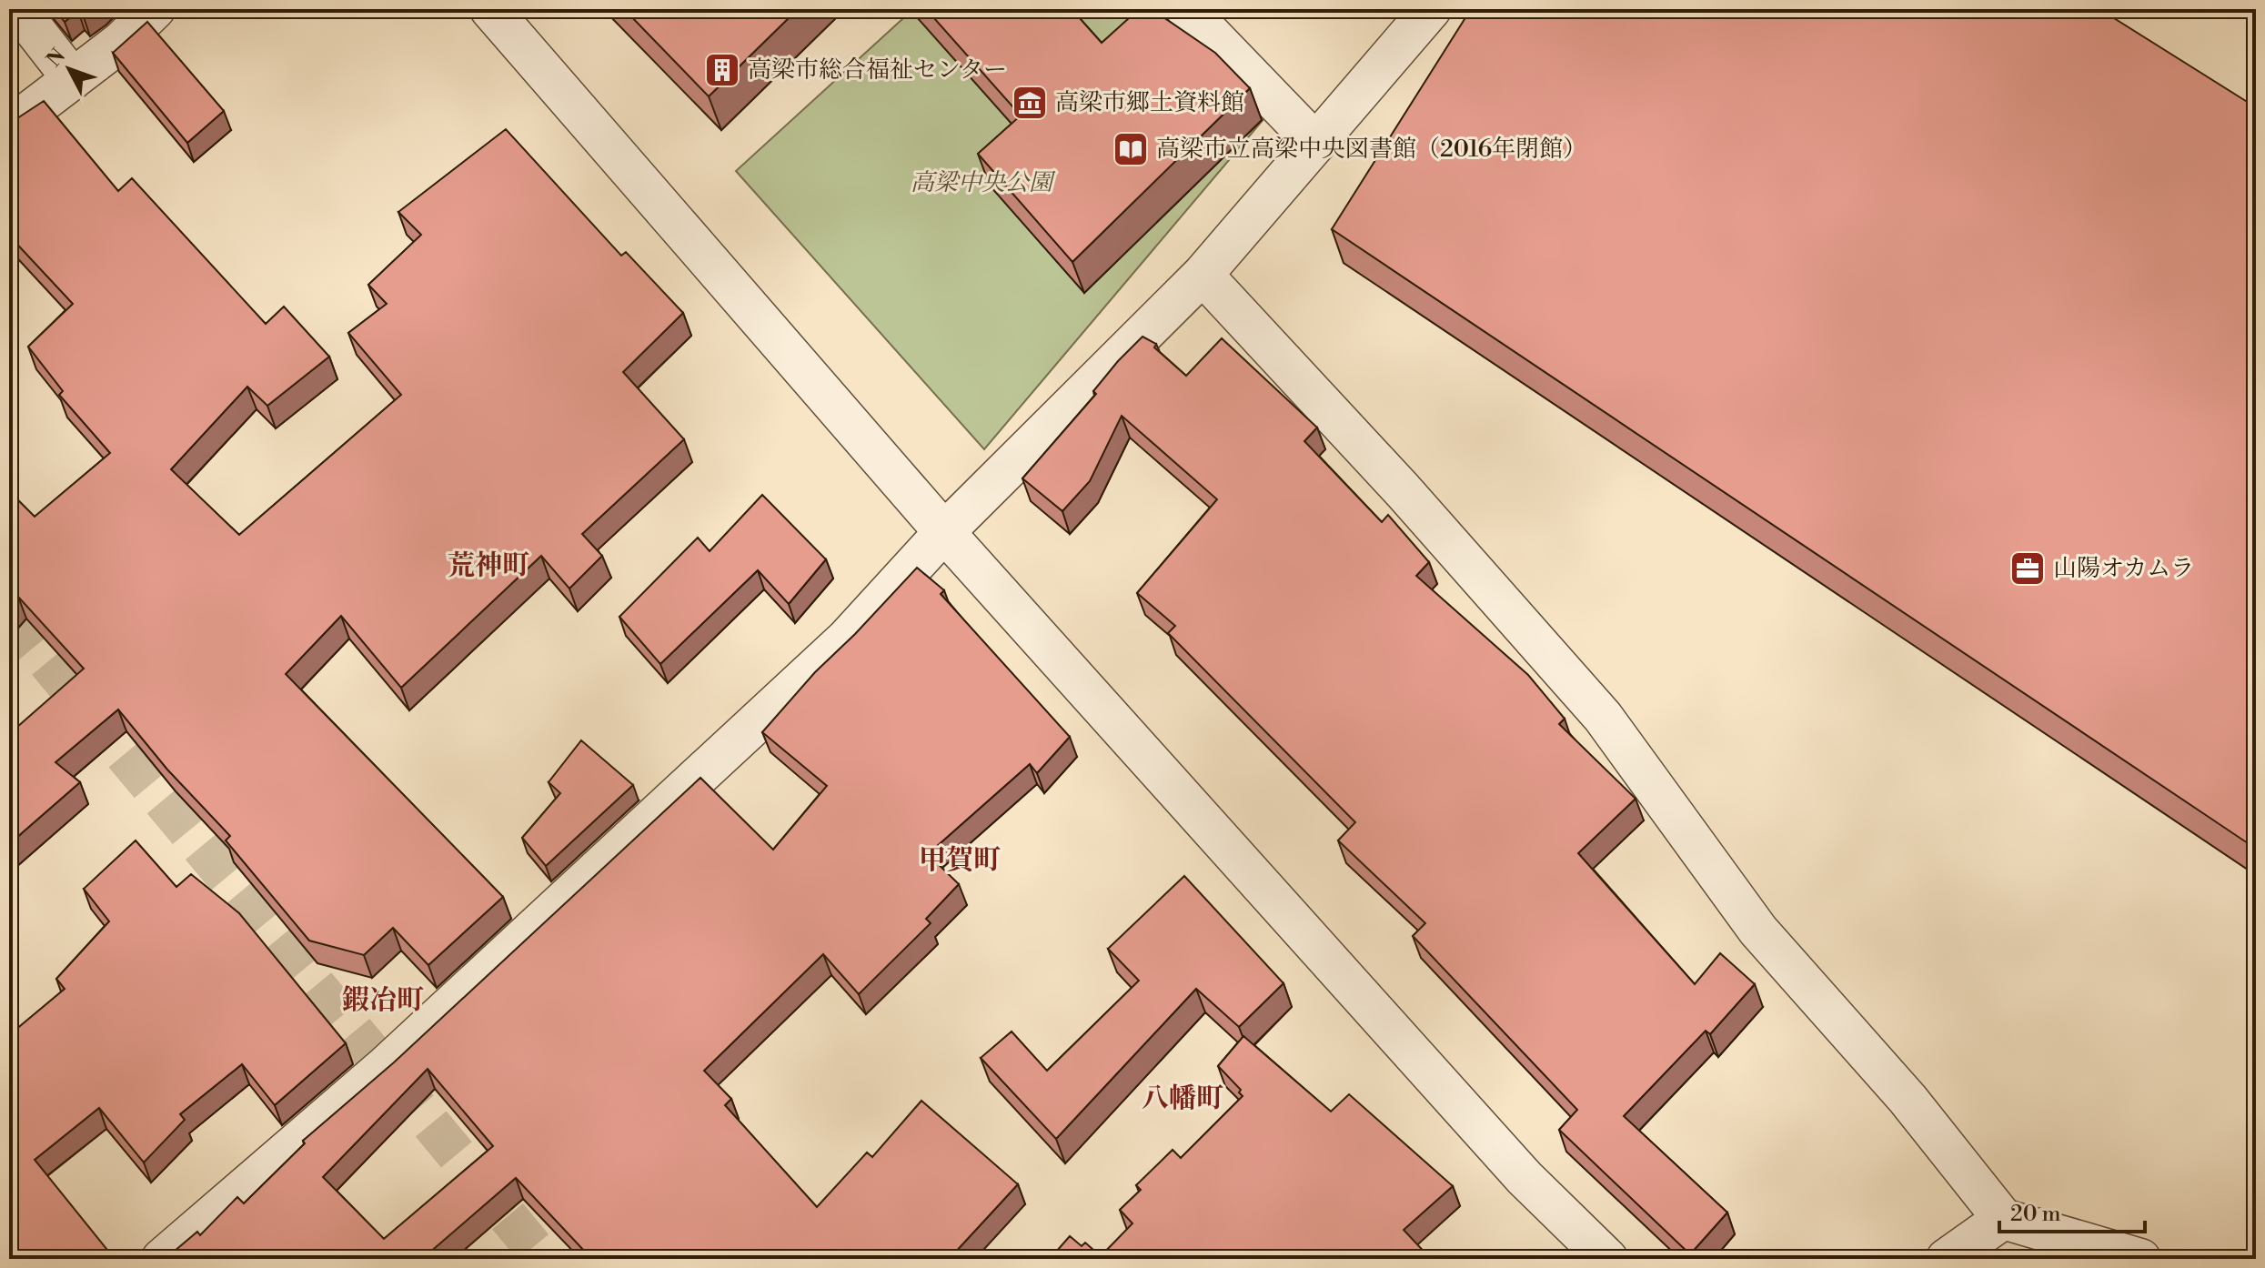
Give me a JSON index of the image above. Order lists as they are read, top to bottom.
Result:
{
  "districts": [
    "荒神町",
    "甲賀町",
    "鍜冶町",
    "八幡町"
  ],
  "parks": ["高梁中央公園"],
  "places": {
    "building": ["高梁市総合福祉センター"],
    "museum": ["高梁市郷土資料館"],
    "library": ["高梁市立高梁中央図書館（2016年閉館）"],
    "office": ["山陽オカムラ"]
  },
  "scale_bar": "20 m",
  "north": "top left"
}
